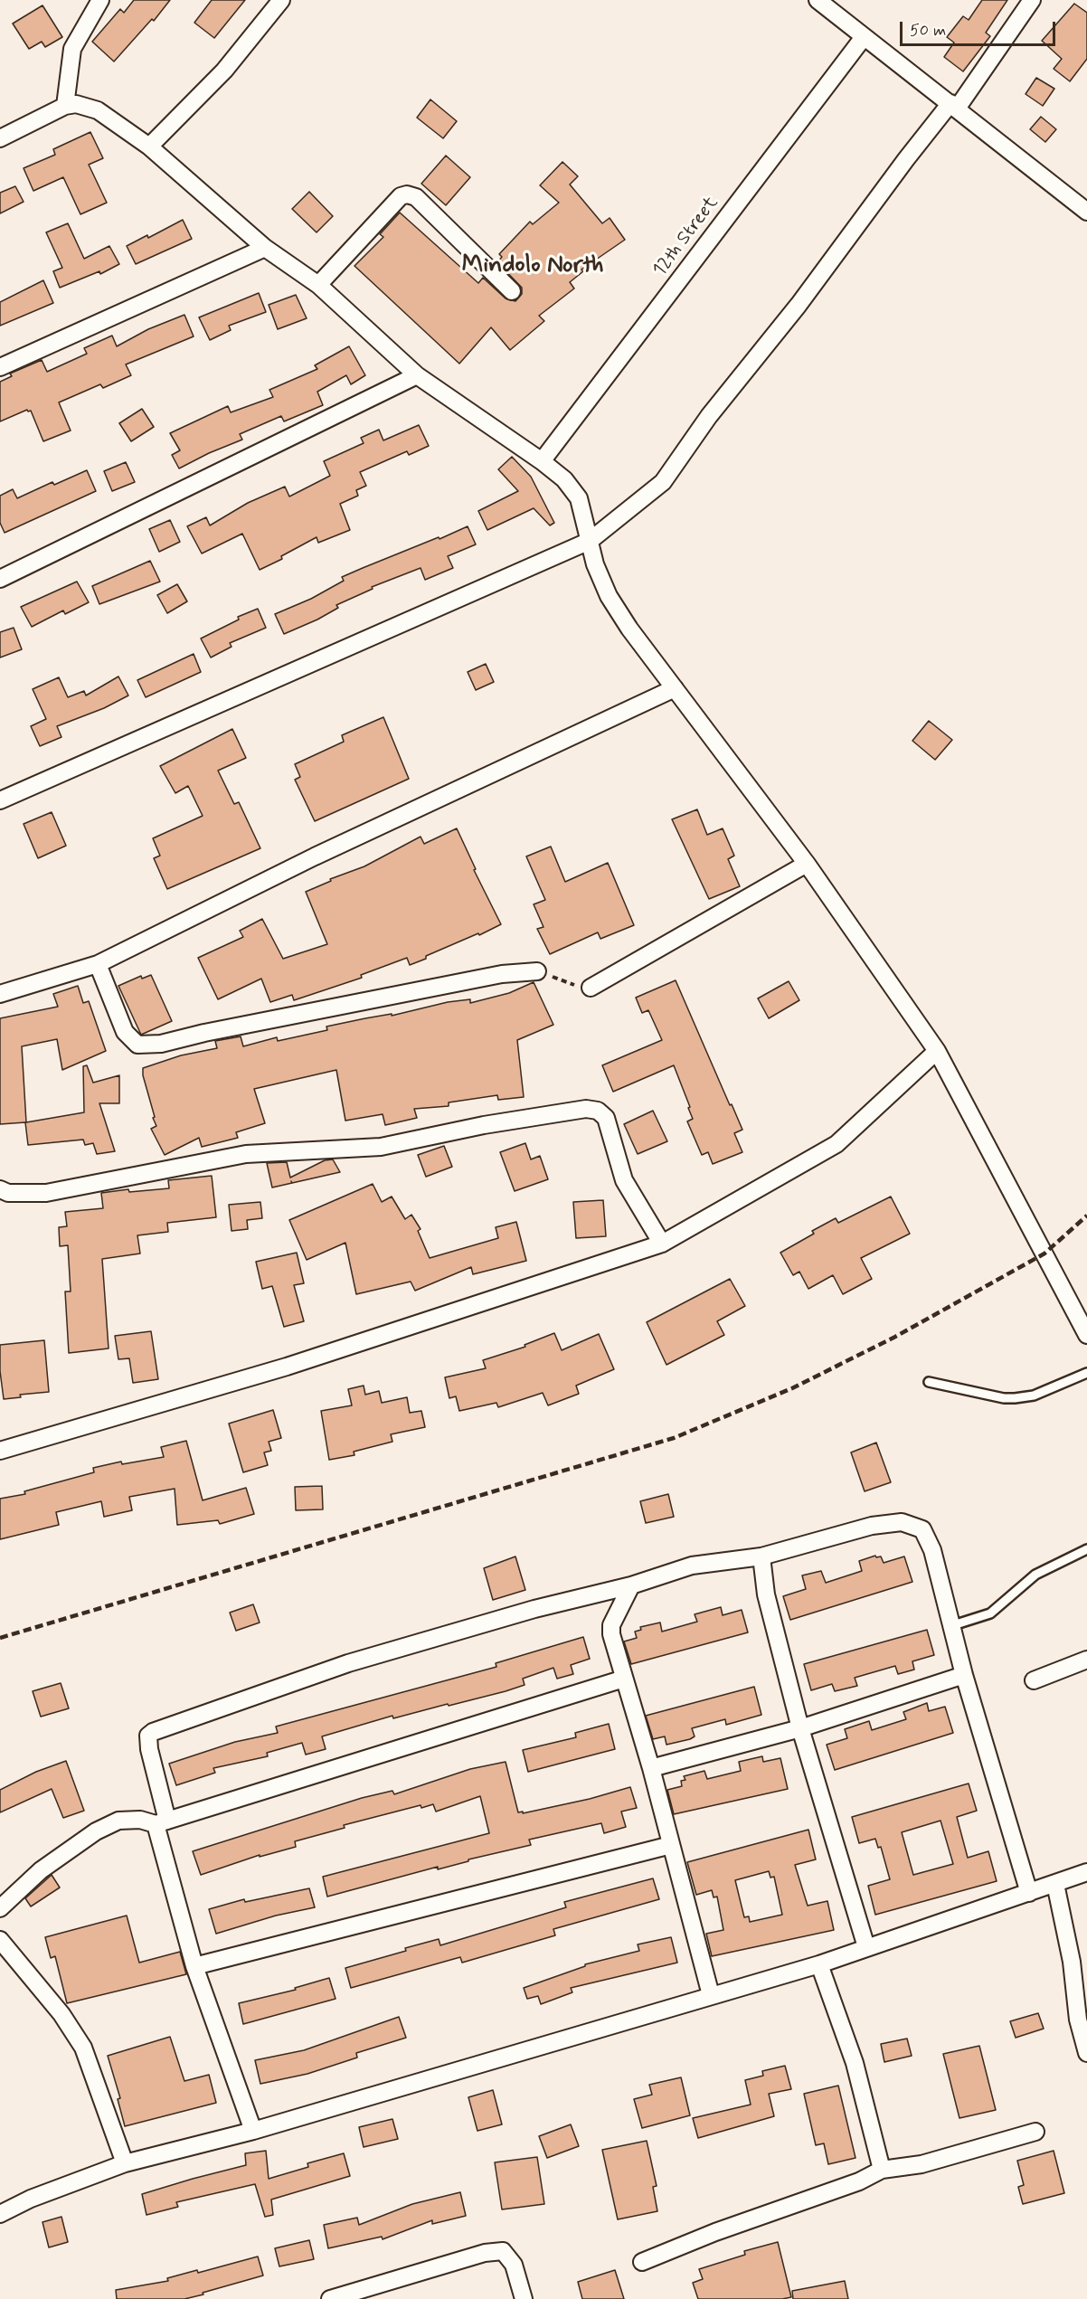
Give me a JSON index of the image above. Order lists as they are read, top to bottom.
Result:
{
  "streets": {
    "street": ["12th Street"]
  },
  "districts": ["Mindolo North"],
  "scale_bar": "50 m"
}
